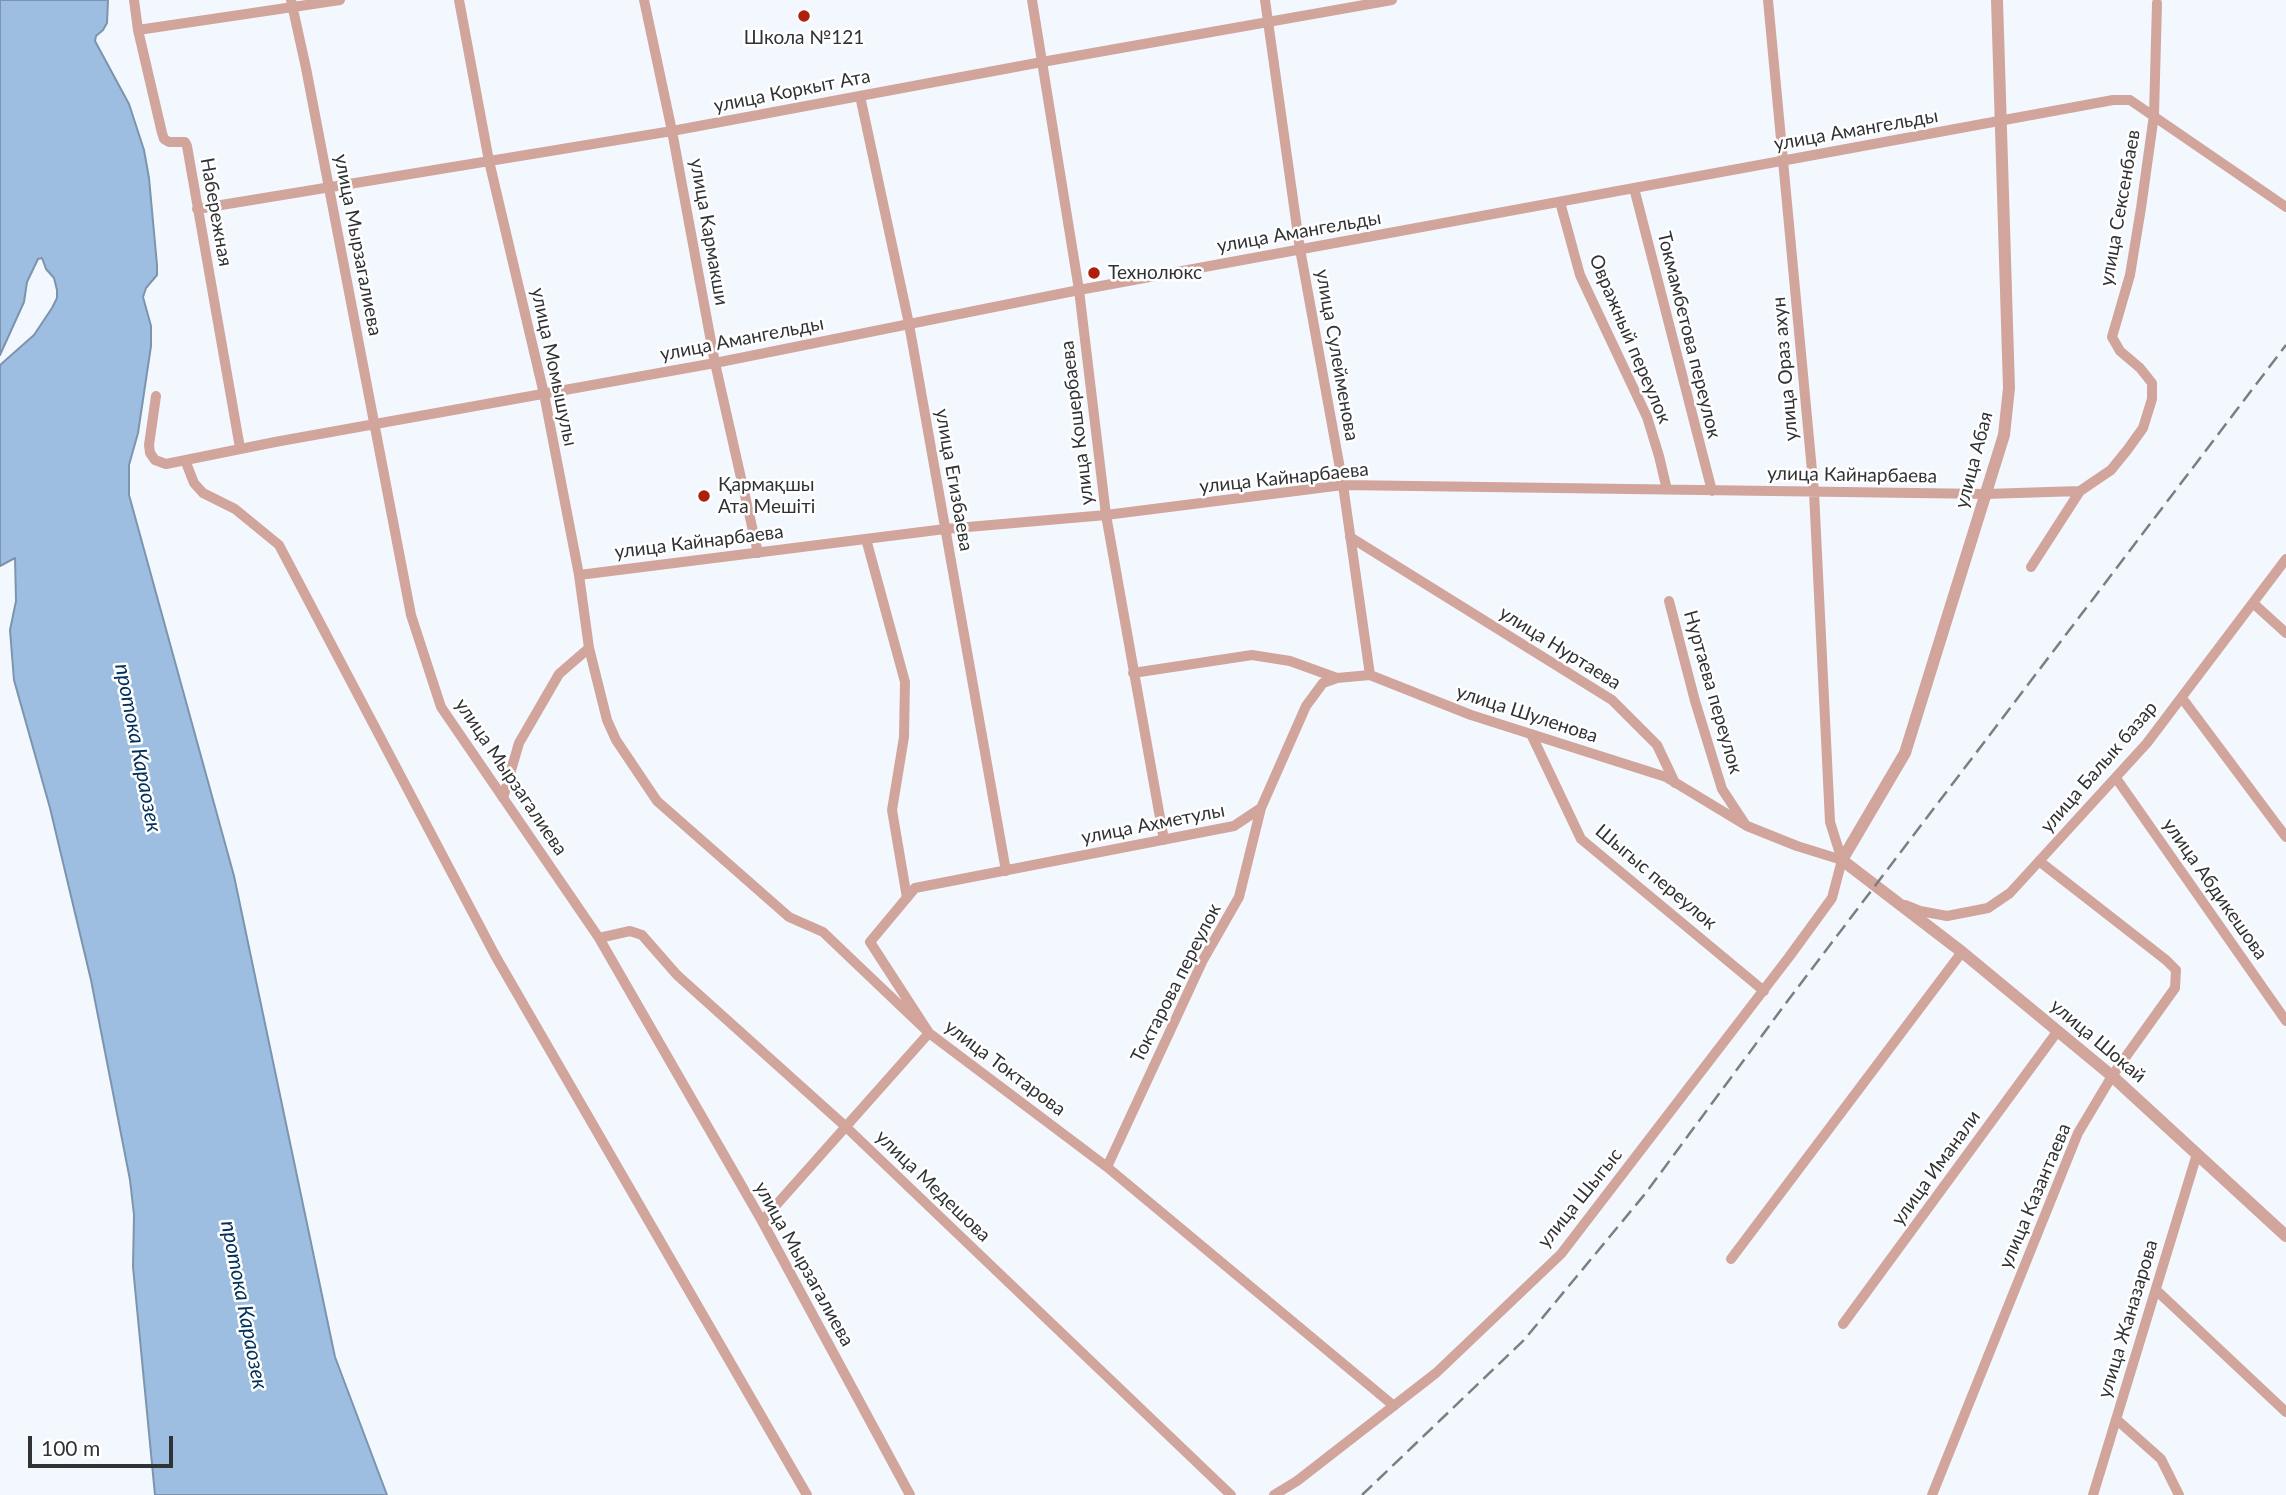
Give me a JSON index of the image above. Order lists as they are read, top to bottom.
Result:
{
  "streets": {
    "street": [
      "улица Коркыт Ата",
      "улица Амангельды",
      "улица Сексенбаев",
      "Набережная",
      "улица Кармакши",
      "улица Мырзагалиева",
      "Токмамбетова переулок",
      "Овражный переулок",
      "улица Сулейменова",
      "улица Момышулы",
      "улица Ораз ахун",
      "улица Кошербаева",
      "улица Абая",
      "улица Кайнарбаева",
      "улица Егизбаева",
      "улица Нуртаева",
      "Нуртаева переулок",
      "улица Шуленова",
      "улица Балык базар",
      "улица Ахметулы",
      "Шыгыс переулок",
      "улица Абдикешова",
      "Токтарова переулок",
      "улица Шокай",
      "улица Токтарова",
      "улица Иманали",
      "улица Медешова",
      "улица Казантаева",
      "улица Шыгыс",
      "улица Жаназарова"
    ]
  },
  "crossings": [
    ["улица Коркыт Ата", "Набережная"],
    ["улица Коркыт Ата", "улица Кармакши"],
    ["улица Коркыт Ата", "улица Мырзагалиева"],
    ["улица Коркыт Ата", "улица Сулейменова"],
    ["улица Коркыт Ата", "улица Момышулы"],
    ["улица Коркыт Ата", "улица Кошербаева"],
    ["улица Коркыт Ата", "улица Егизбаева"],
    ["улица Амангельды", "улица Сексенбаев"],
    ["улица Амангельды", "Набережная"],
    ["улица Амангельды", "улица Кармакши"],
    ["улица Амангельды", "улица Мырзагалиева"],
    ["улица Амангельды", "Токмамбетова переулок"],
    ["улица Амангельды", "Овражный переулок"],
    ["улица Амангельды", "улица Сулейменова"],
    ["улица Амангельды", "улица Момышулы"],
    ["улица Амангельды", "улица Ораз ахун"],
    ["улица Амангельды", "улица Кошербаева"],
    ["улица Амангельды", "улица Абая"],
    ["улица Амангельды", "улица Егизбаева"],
    ["улица Сексенбаев", "улица Кайнарбаева"],
    ["улица Кармакши", "улица Кайнарбаева"],
    ["улица Мырзагалиева", "улица Медешова"],
    ["Токмамбетова переулок", "улица Кайнарбаева"],
    ["Овражный переулок", "улица Кайнарбаева"],
    ["улица Сулейменова", "улица Кайнарбаева"],
    ["улица Сулейменова", "улица Нуртаева"],
    ["улица Сулейменова", "улица Шуленова"],
    ["улица Момышулы", "улица Кайнарбаева"],
    ["улица Момышулы", "улица Токтарова"],
    ["улица Ораз ахун", "улица Абая"],
    ["улица Ораз ахун", "улица Кайнарбаева"],
    ["улица Ораз ахун", "улица Шокай"],
    ["улица Ораз ахун", "улица Шыгыс"],
    ["улица Кошербаева", "улица Кайнарбаева"],
    ["улица Кошербаева", "улица Ахметулы"],
    ["улица Абая", "улица Кайнарбаева"],
    ["улица Абая", "улица Шокай"],
    ["улица Абая", "улица Шыгыс"],
    ["улица Кайнарбаева", "улица Егизбаева"],
    ["улица Егизбаева", "улица Ахметулы"],
    ["улица Нуртаева", "улица Шуленова"],
    ["улица Шуленова", "Шыгыс переулок"],
    ["улица Балык базар", "улица Абдикешова"],
    ["улица Балык базар", "улица Шокай"],
    ["улица Балык базар", "улица Казантаева"],
    ["улица Ахметулы", "Токтарова переулок"],
    ["улица Ахметулы", "улица Токтарова"],
    ["Шыгыс переулок", "улица Шыгыс"],
    ["Токтарова переулок", "улица Токтарова"],
    ["улица Шокай", "улица Иманали"],
    ["улица Шокай", "улица Казантаева"],
    ["улица Шокай", "улица Шыгыс"],
    ["улица Шокай", "улица Жаназарова"],
    ["улица Токтарова", "улица Шыгыс"]
  ],
  "water": ["протока Караозек"],
  "places": ["Школа №121", "Технолюкс", "Қармақшы Ата Мешіті"],
  "scale_bar": "100 m"
}
